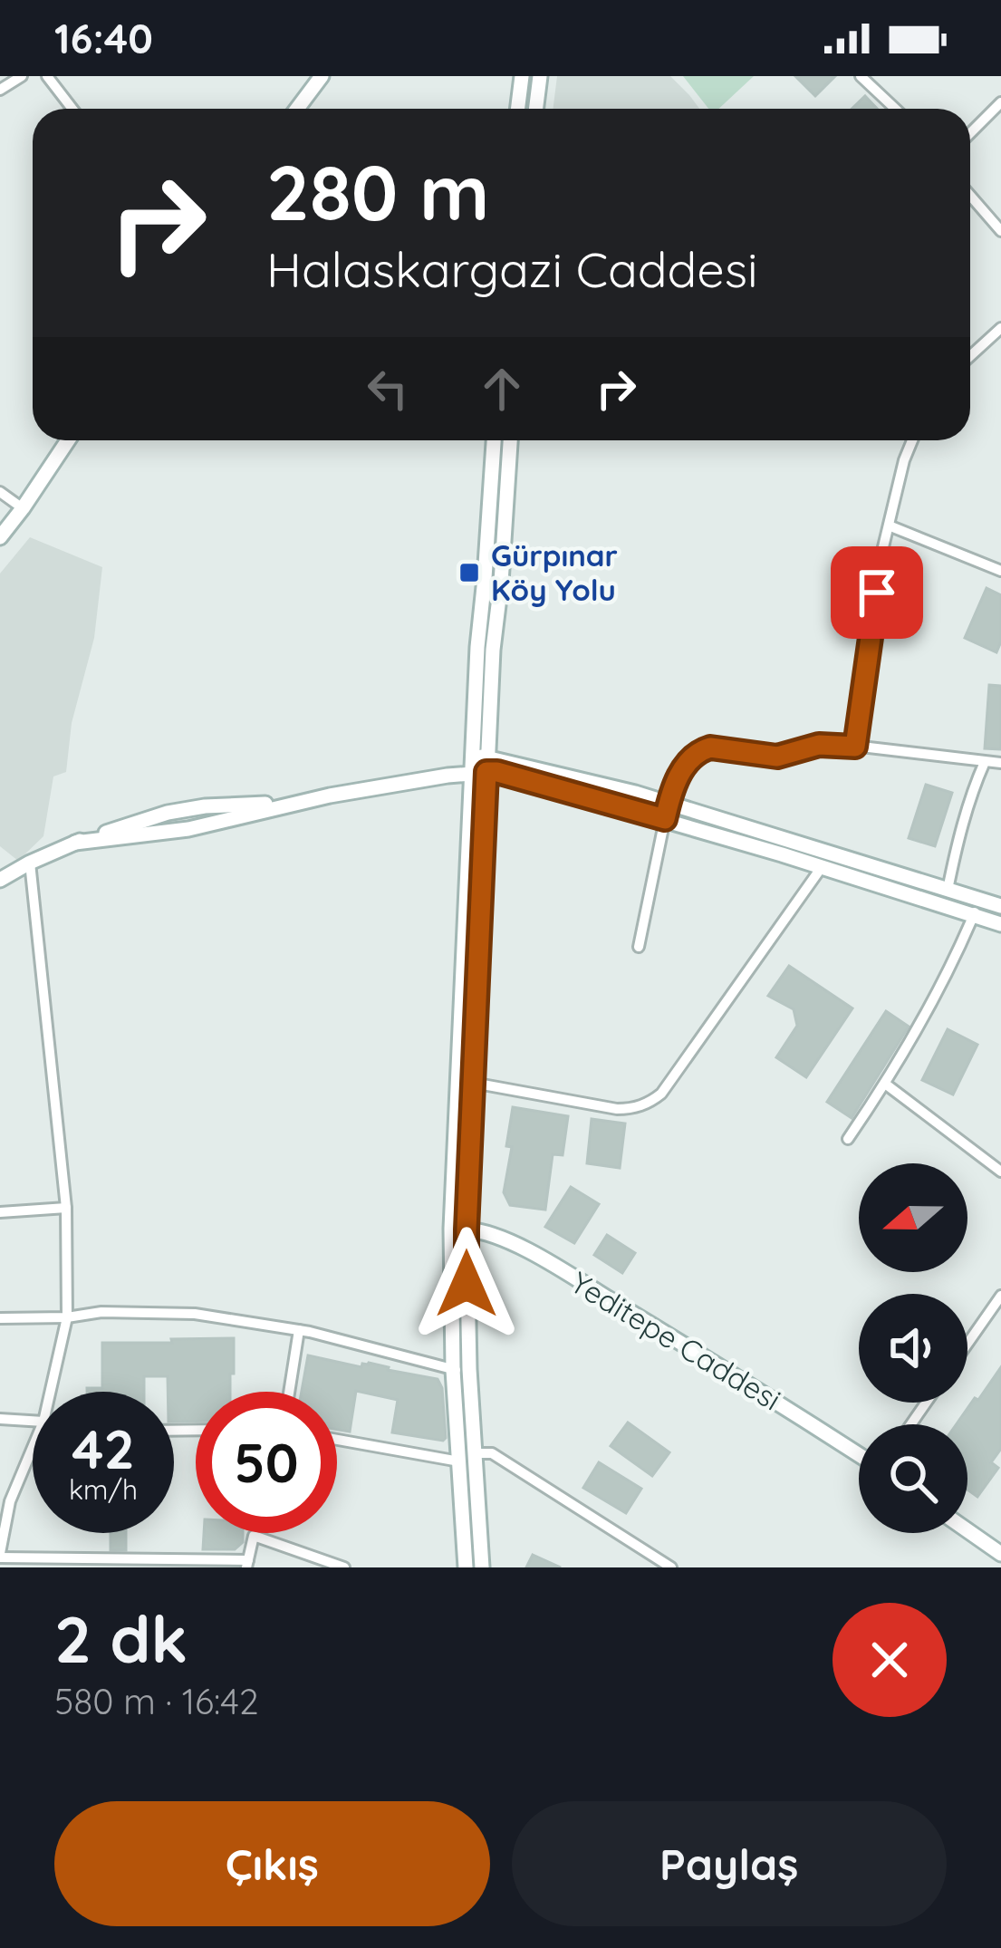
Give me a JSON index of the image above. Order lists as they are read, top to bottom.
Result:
{
  "streets": {
    "main road": ["Yeditepe Caddesi"]
  },
  "places": {
    "transit": ["Gürpınar Köy Yolu"]
  },
  "north": "left",
  "page": {
    "status": "16:40",
    "turn": ["280 m", "Halaskargazi Caddesi"],
    "speed": "42 km/h",
    "limit": "50",
    "heading": ["2 dk", "580 m · 16:42"],
    "buttons": ["Çıkış", "Paylaş"]
  }
}
